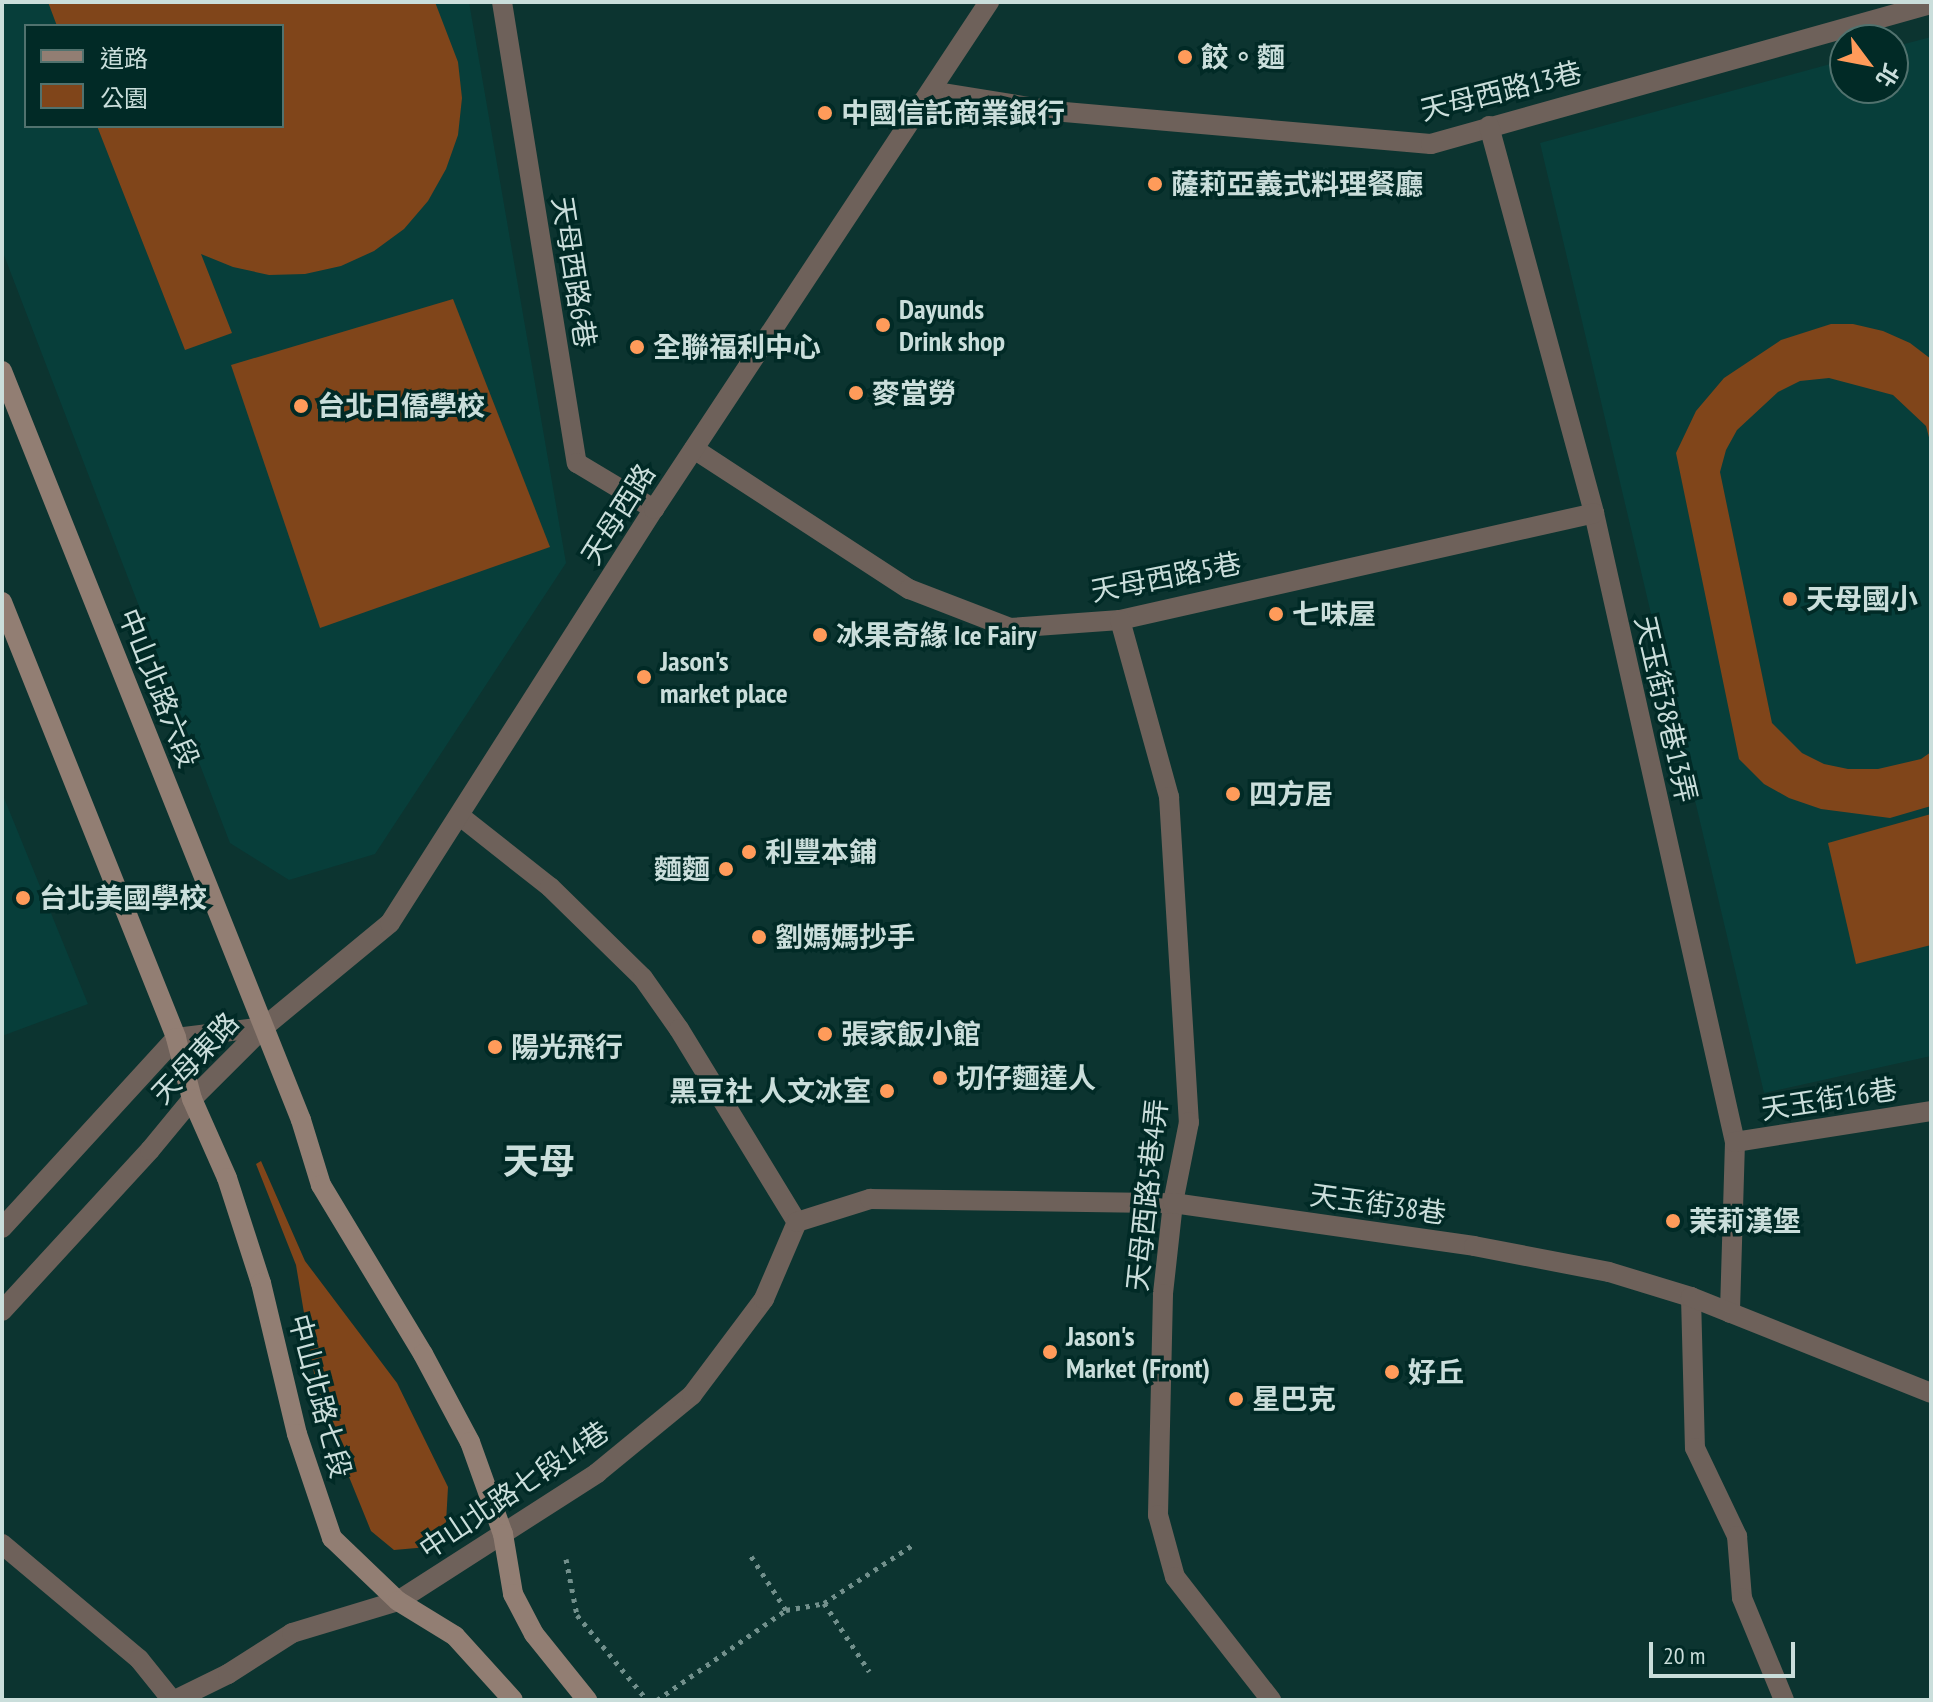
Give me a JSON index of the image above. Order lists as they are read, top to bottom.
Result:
{
  "streets": {
    "main road": ["中山北路六段", "中山北路七段"],
    "street": [
      "天母西路13巷",
      "天母西路6巷",
      "天母西路",
      "天母西路5巷",
      "天玉街38巷13弄",
      "天母東路",
      "天玉街16巷",
      "天母西路5巷4弄",
      "天玉街38巷",
      "中山北路七段14巷"
    ]
  },
  "crossings": [
    ["天母西路13巷", "天母西路"],
    ["天母西路13巷", "天玉街38巷13弄"],
    ["天母西路6巷", "天母西路"],
    ["天母西路", "天母西路5巷"],
    ["天母西路", "中山北路六段"],
    ["天母西路", "天母東路"],
    ["天母西路5巷", "天玉街38巷13弄"],
    ["天母西路5巷", "天母西路5巷4弄"],
    ["中山北路六段", "天母東路"],
    ["天玉街38巷13弄", "天玉街16巷"],
    ["天玉街38巷13弄", "天玉街38巷"],
    ["天母東路", "中山北路七段"],
    ["天母西路5巷4弄", "天玉街38巷"],
    ["天玉街38巷", "中山北路七段14巷"],
    ["中山北路七段", "中山北路七段14巷"]
  ],
  "districts": ["天母"],
  "places": [
    "餃。麵",
    "中國信託商業銀行",
    "薩莉亞義式料理餐廳",
    "Dayunds Drink shop",
    "全聯福利中心",
    "麥當勞",
    "台北日僑學校",
    "天母國小",
    "七味屋",
    "冰果奇緣 Ice Fairy",
    "Jason's market place",
    "四方居",
    "利豐本鋪",
    "麵麵",
    "台北美國學校",
    "劉媽媽抄手",
    "張家飯小館",
    "陽光飛行",
    "切仔麵達人",
    "黑豆社 人文冰室",
    "茉莉漢堡",
    "Jason's Market (Front)",
    "好丘",
    "星巴克"
  ],
  "legend": ["道路", "公園"],
  "scale_bar": "20 m",
  "north": "bottom right"
}
